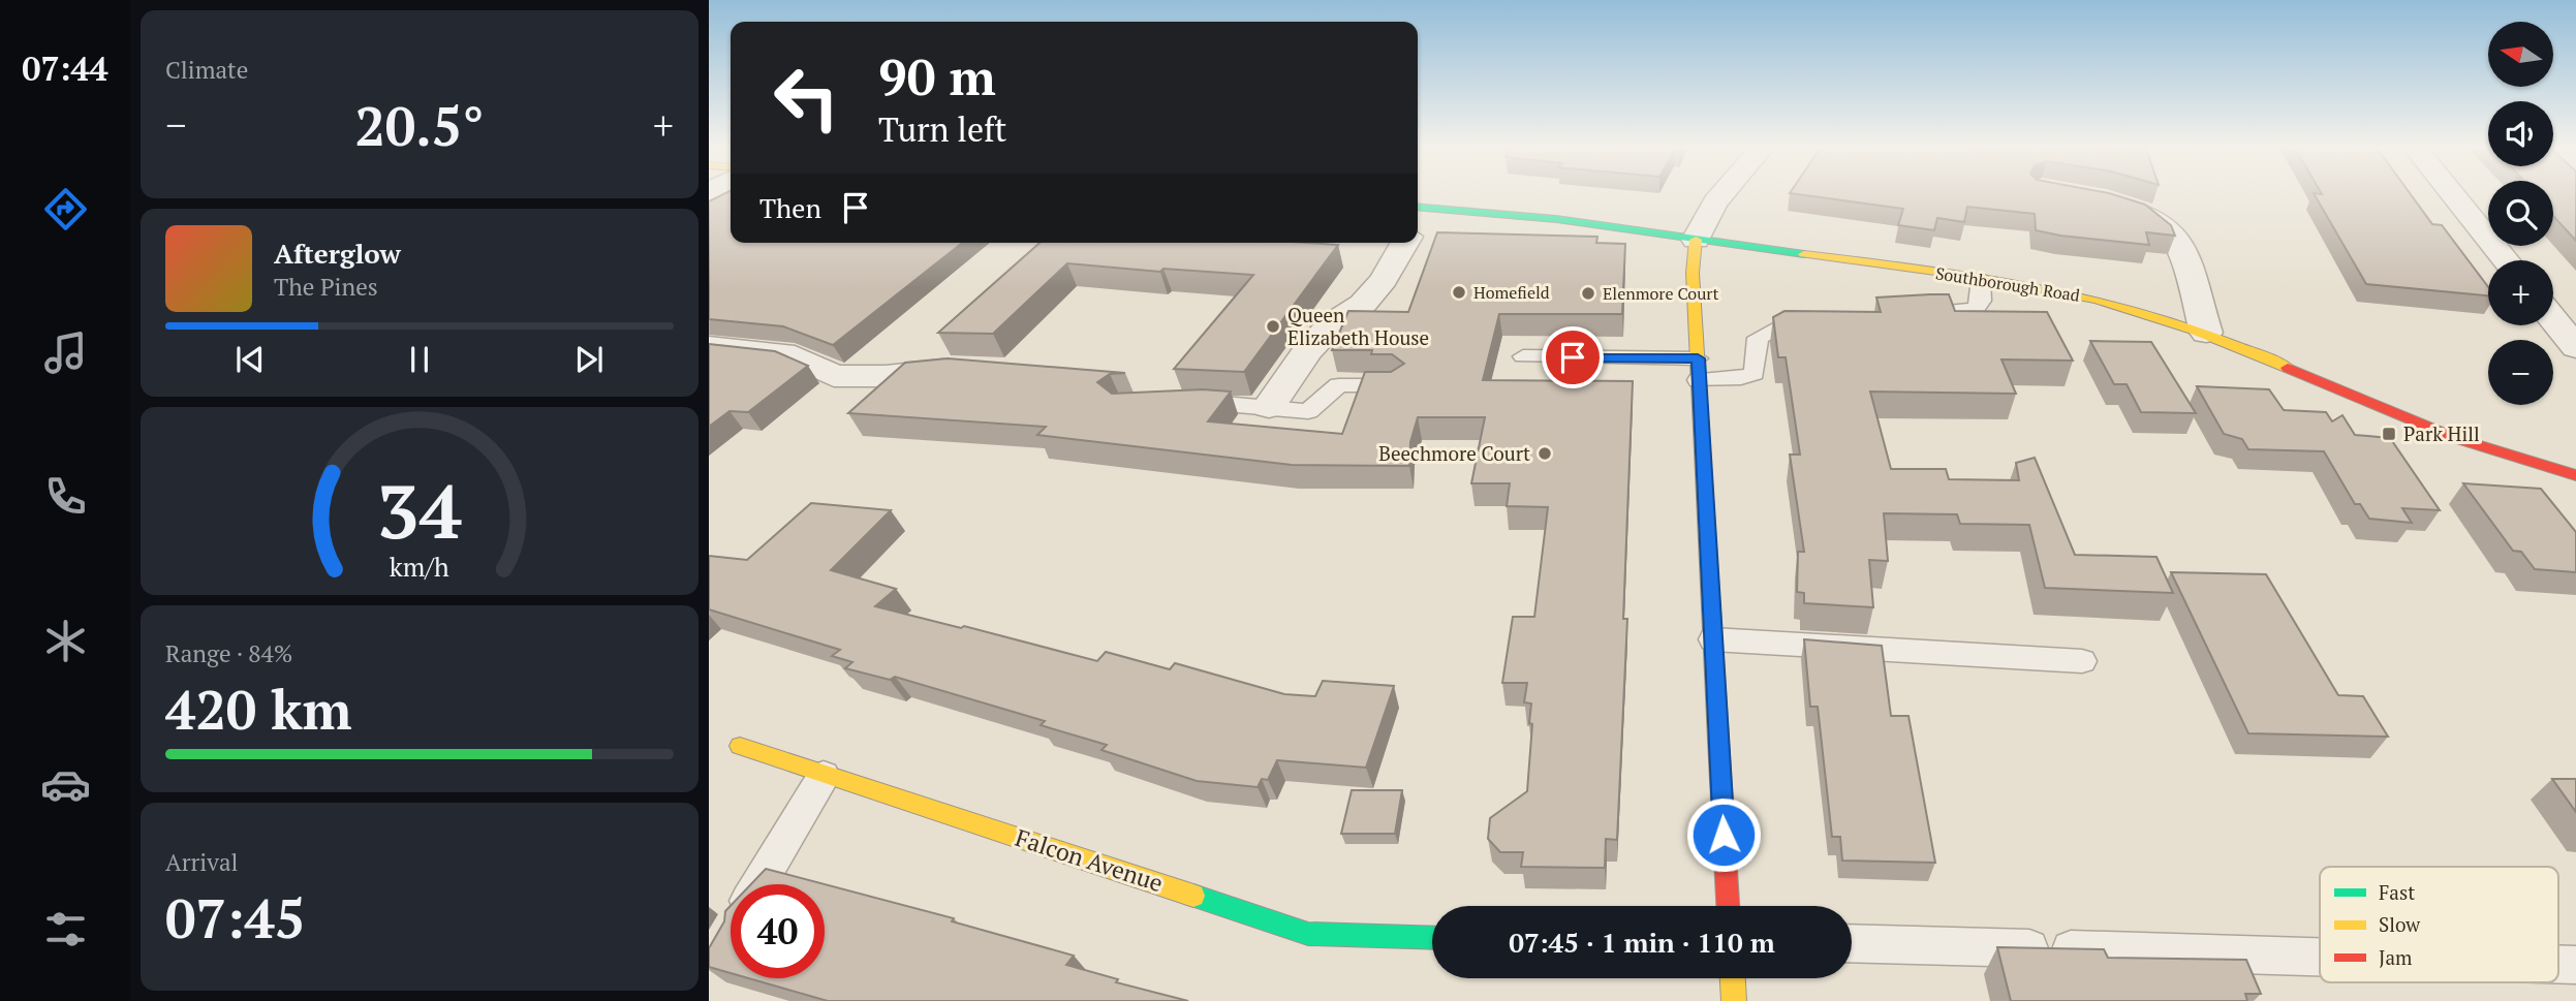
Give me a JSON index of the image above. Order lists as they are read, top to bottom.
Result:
{
  "streets": {
    "street": ["Southborough Road", "Falcon Avenue"]
  },
  "places": {
    "other": [
      "Homefield",
      "Elenmore Court",
      "Queen Elizabeth House",
      "Beechmore Court"
    ],
    "transit": ["Park Hill"]
  },
  "legend": ["Fast", "Slow", "Jam"],
  "north": "left",
  "page": {
    "tabs": "07:44",
    "tile": [
      "Climate",
      ["Range · 84%", "420 km"],
      ["Arrival", "07:45"]
    ],
    "map_buttons": ["+", "−"],
    "turn": ["90 m", "Turn left"],
    "heat": ["−", "20.5°", "+"],
    "then": "Then",
    "song": ["Afterglow", "The Pines"],
    "limit": "40",
    "trip": "07:45 · 1 min · 110 m",
    "gauge": ["34", "km/h"]
  }
}
